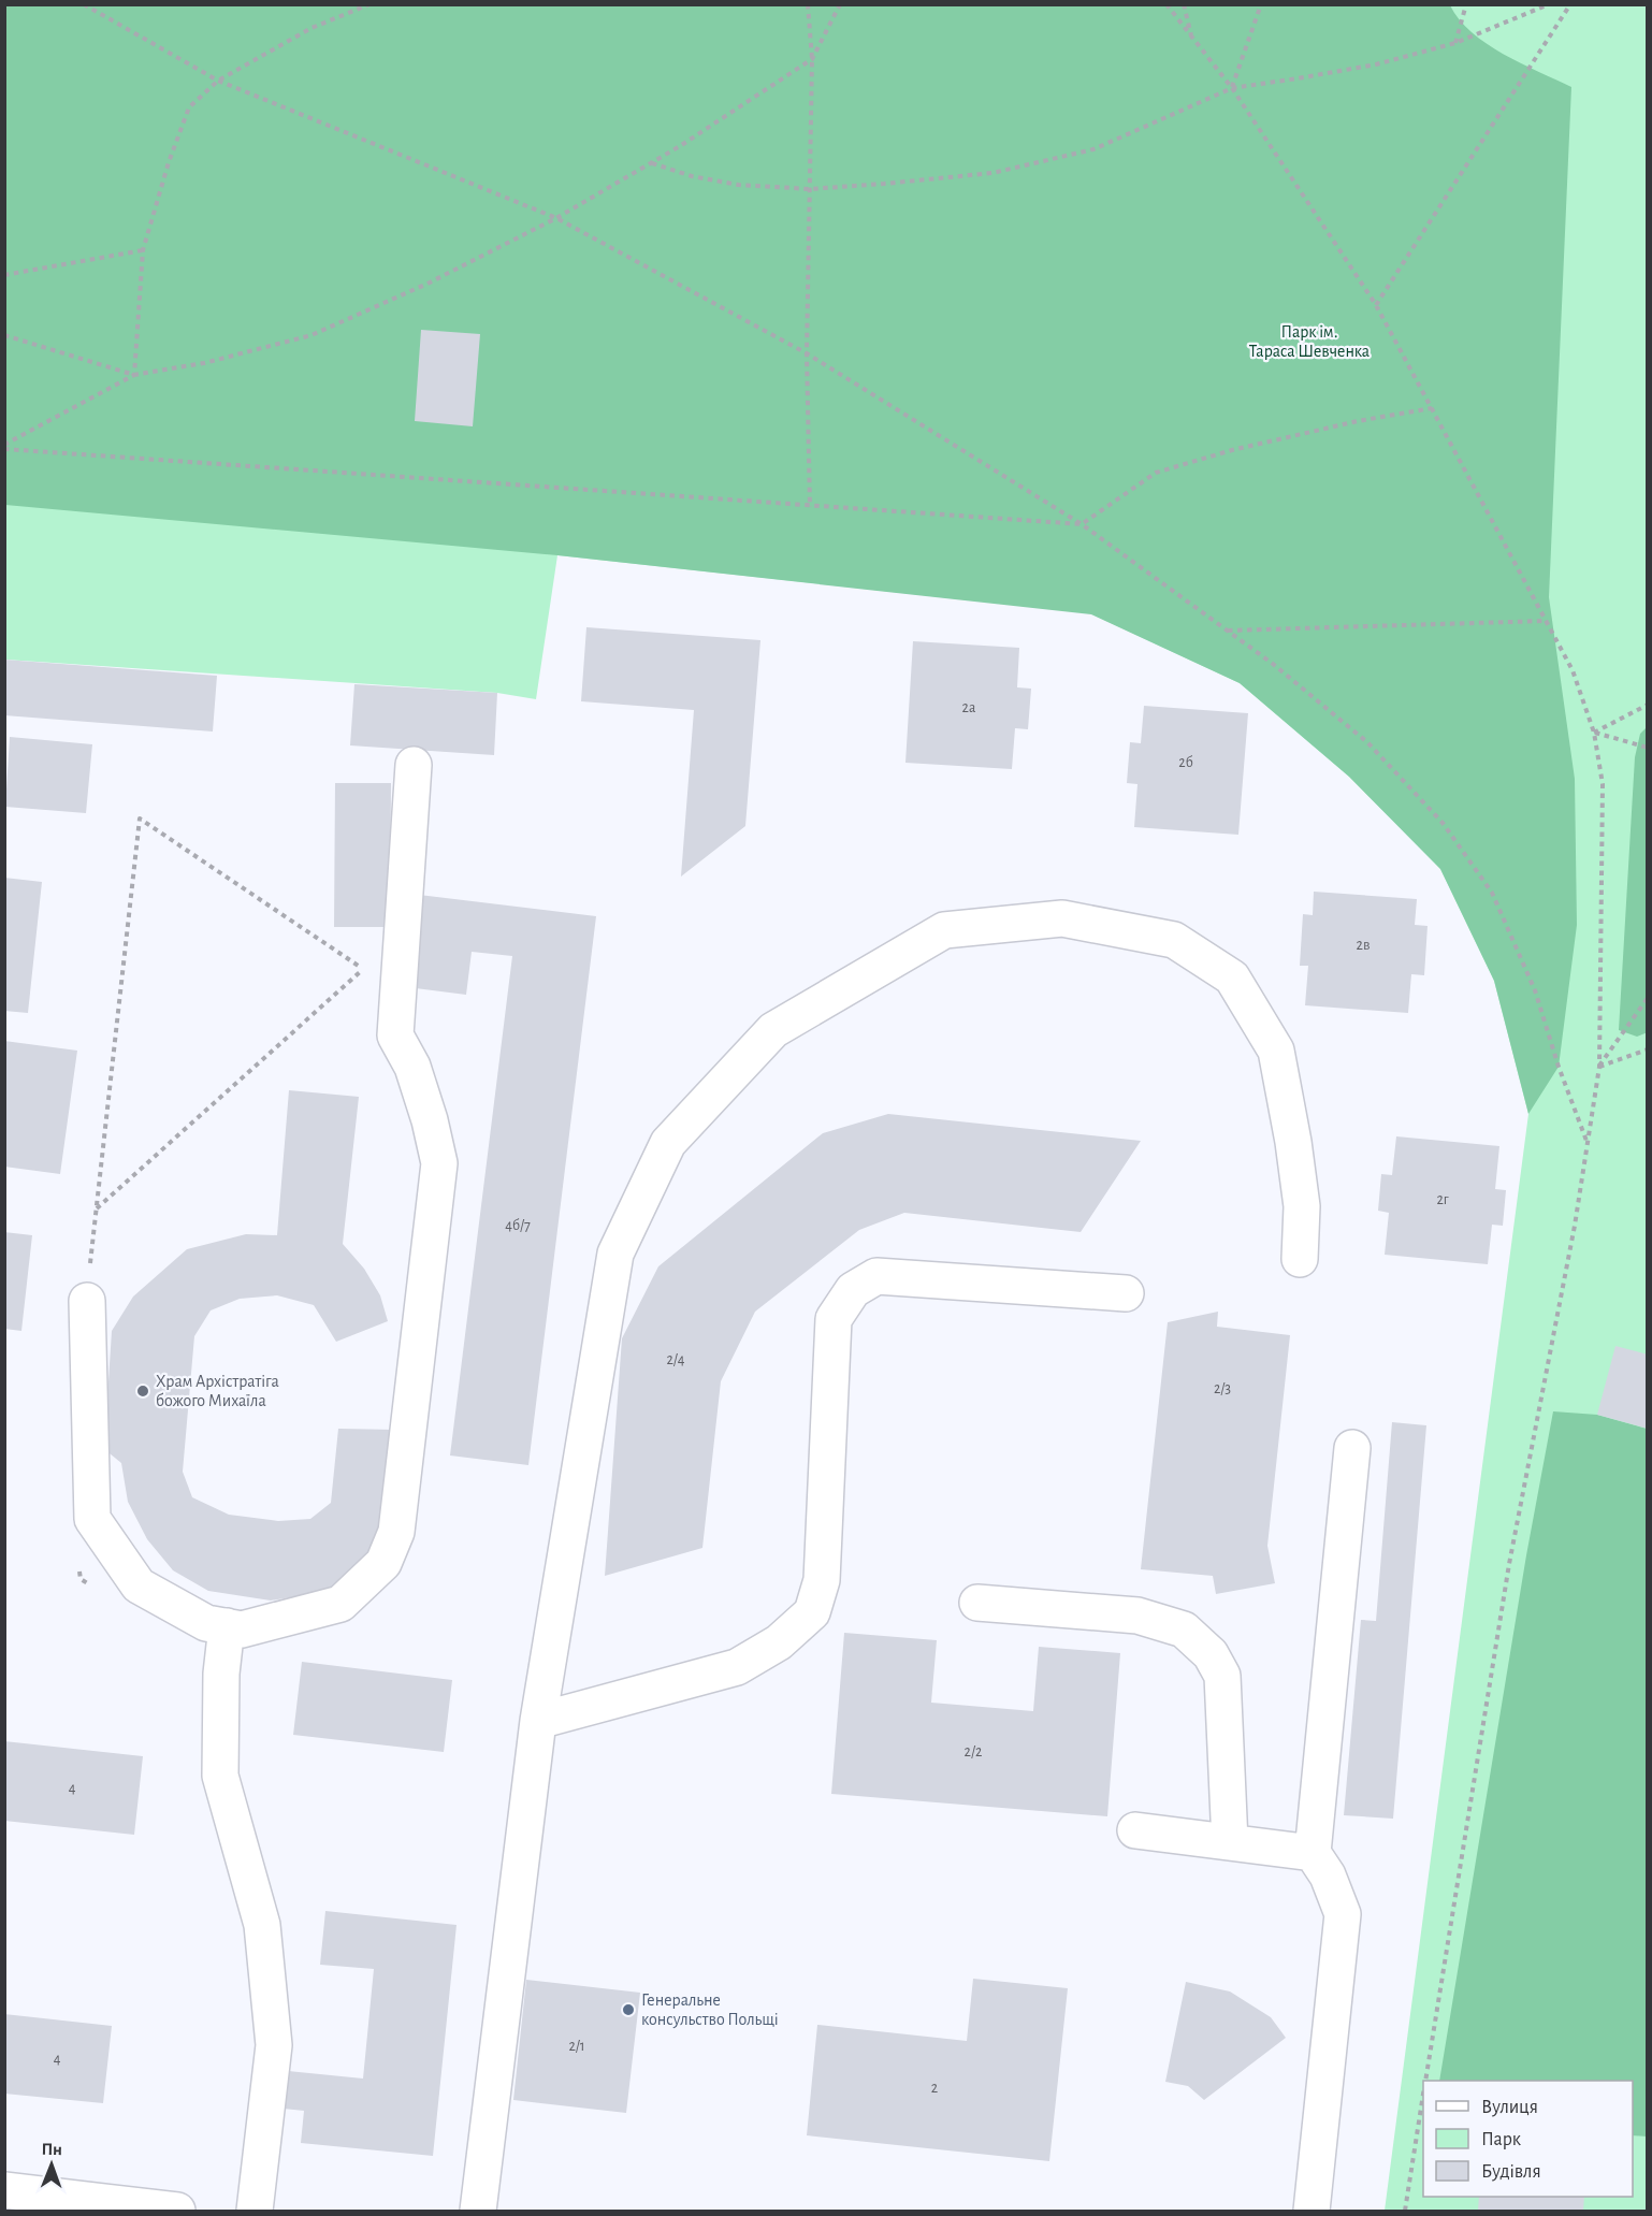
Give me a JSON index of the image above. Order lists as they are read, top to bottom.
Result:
{
  "parks": ["Парк ім. Тараса Шевченка"],
  "places": ["Храм Архістратіга божого Михаїла", "Генеральне консульство Польщі"],
  "house_numbers": [
    "2а",
    "2б",
    "2в",
    "2г",
    "4б/7",
    "2/4",
    "2/3",
    "2/2",
    "4",
    "2/1",
    "4",
    "2"
  ],
  "legend": ["Вулиця", "Парк", "Будівля"],
  "north": "top"
}
